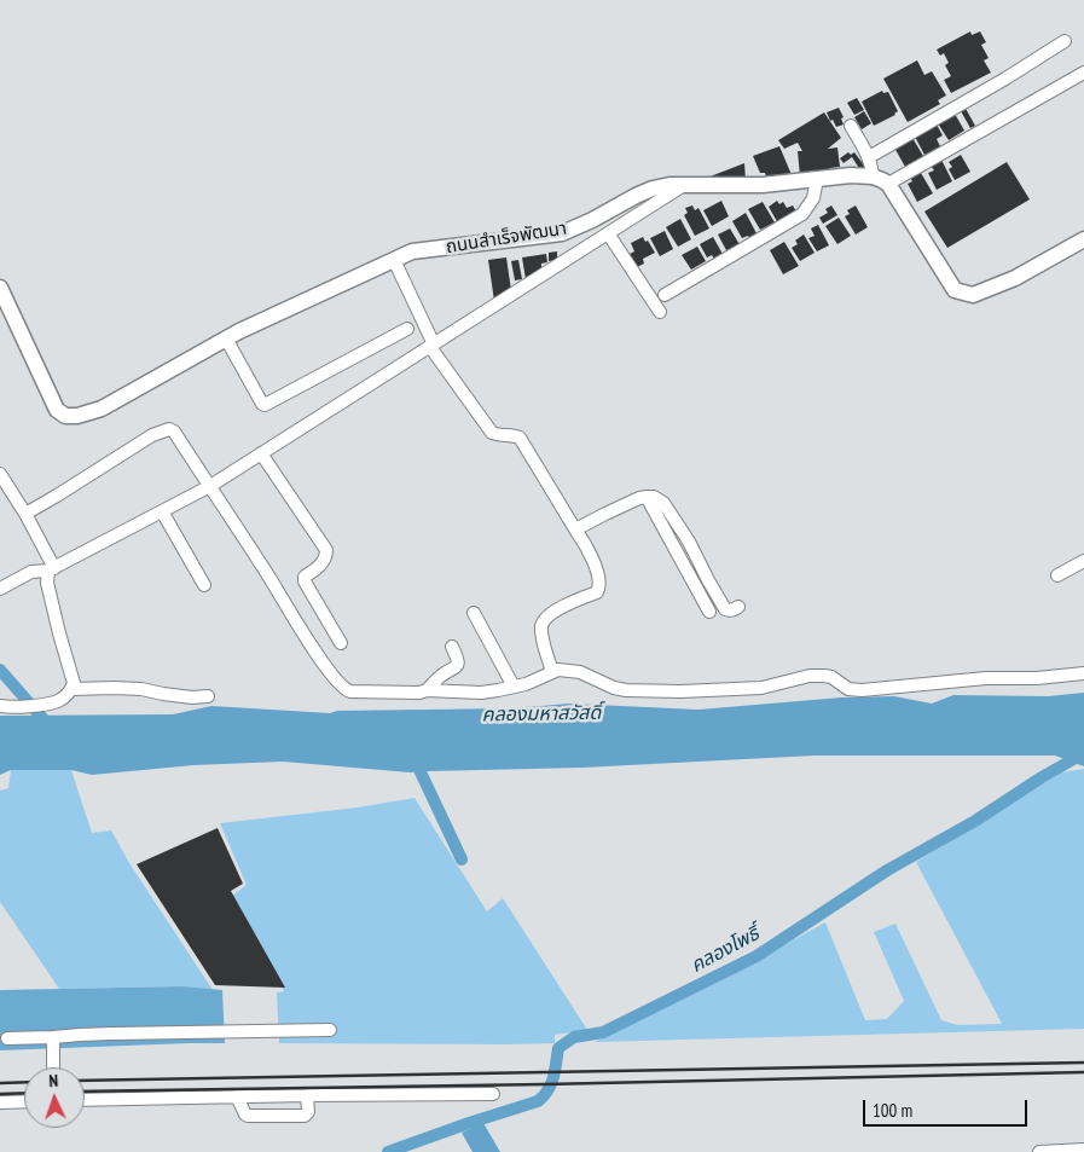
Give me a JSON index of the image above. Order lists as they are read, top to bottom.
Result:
{
  "streets": {
    "street": ["ถนนสำเร็จพัฒนา"]
  },
  "water": ["คลองมหาสวัสดิ์", "คลองโพธิ์"],
  "scale_bar": "100 m",
  "north": "top"
}
